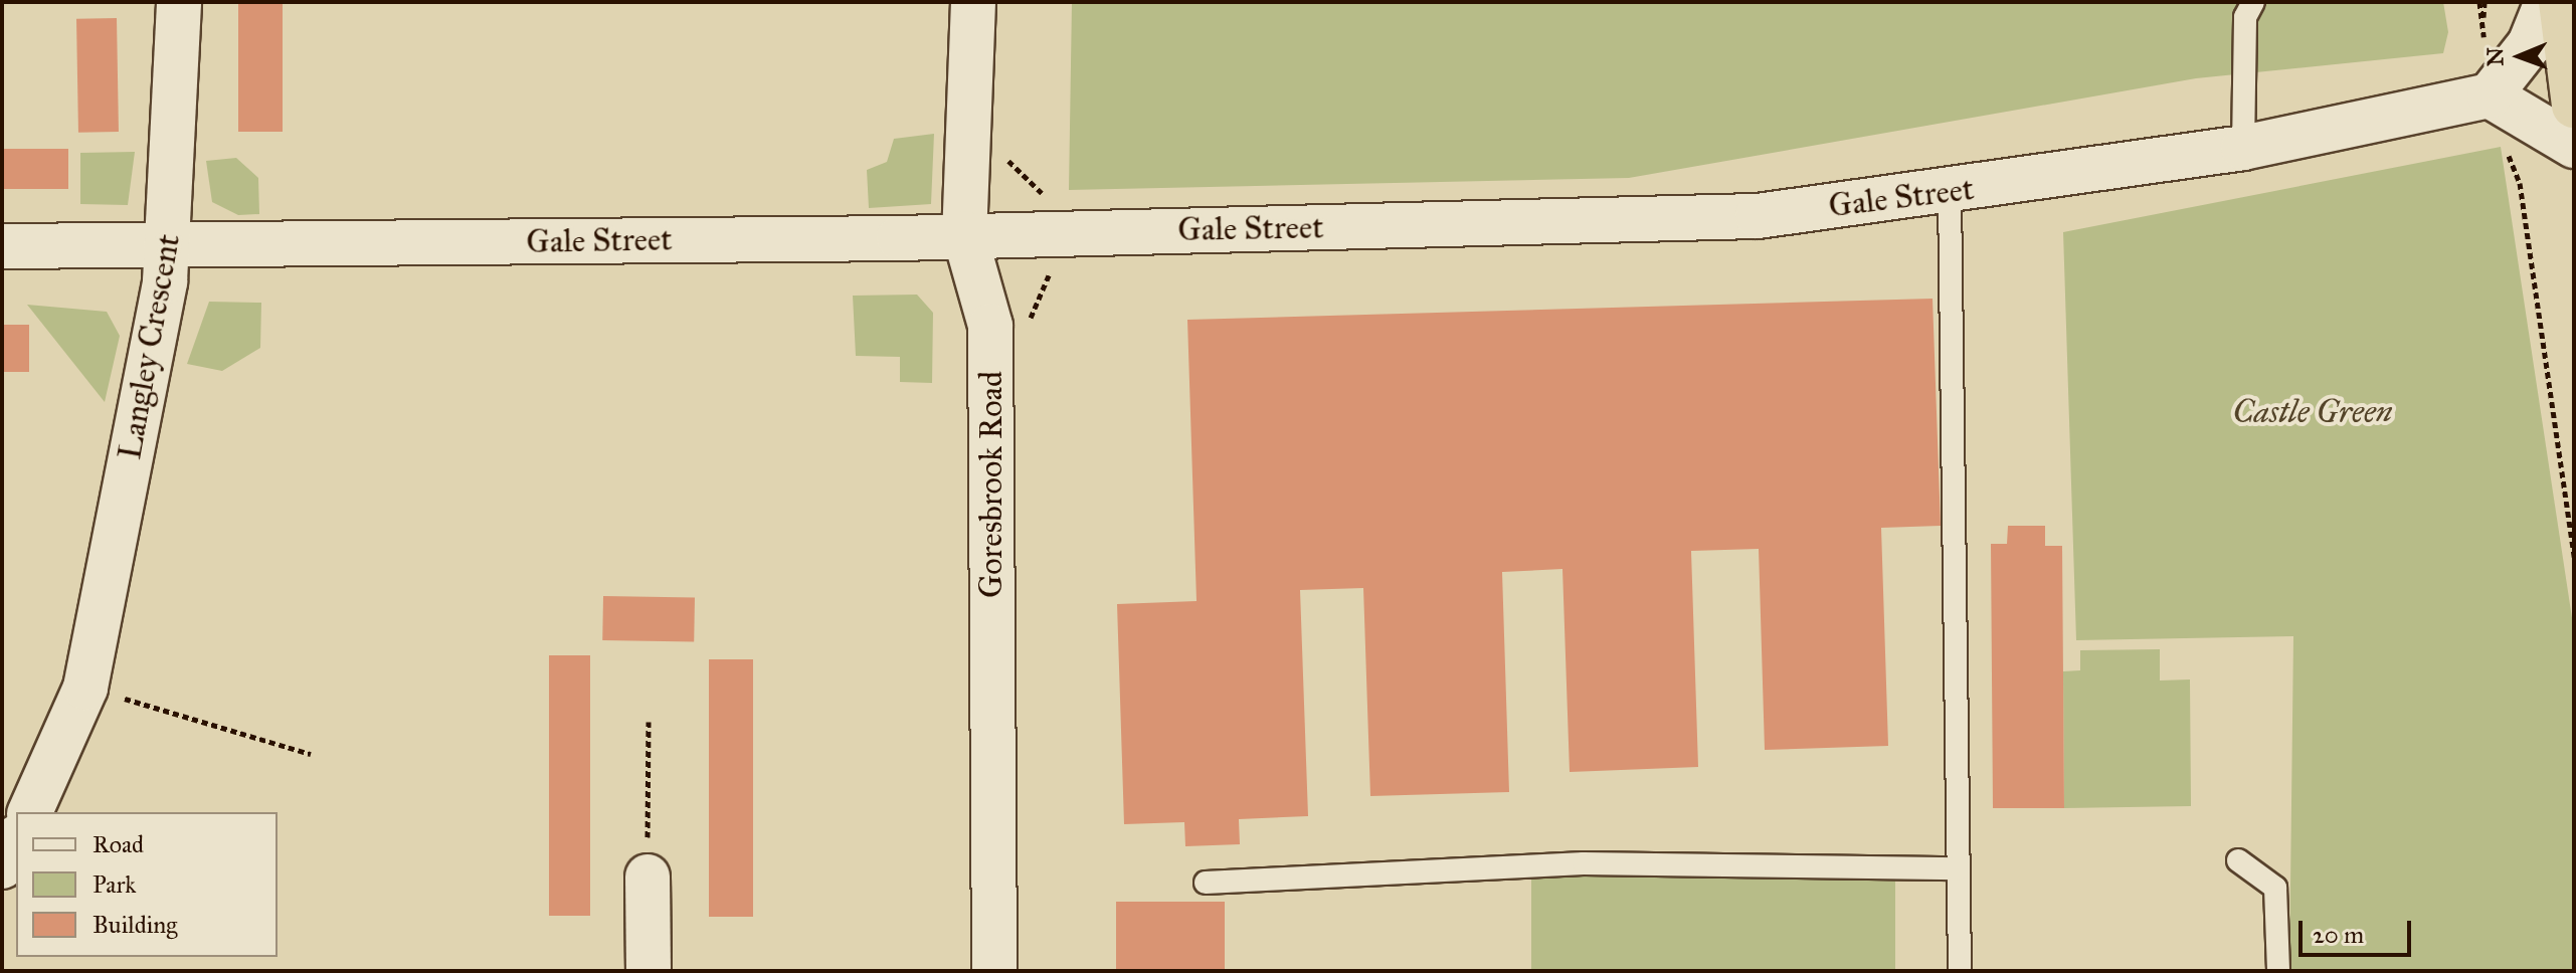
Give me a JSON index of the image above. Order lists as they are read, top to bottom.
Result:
{
  "streets": {
    "street": ["Gale Street", "Langley Crescent", "Goresbrook Road"]
  },
  "crossings": [
    ["Gale Street", "Langley Crescent"],
    ["Gale Street", "Goresbrook Road"]
  ],
  "parks": ["Castle Green"],
  "legend": ["Road", "Park", "Building"],
  "scale_bar": "20 m",
  "north": "left"
}
